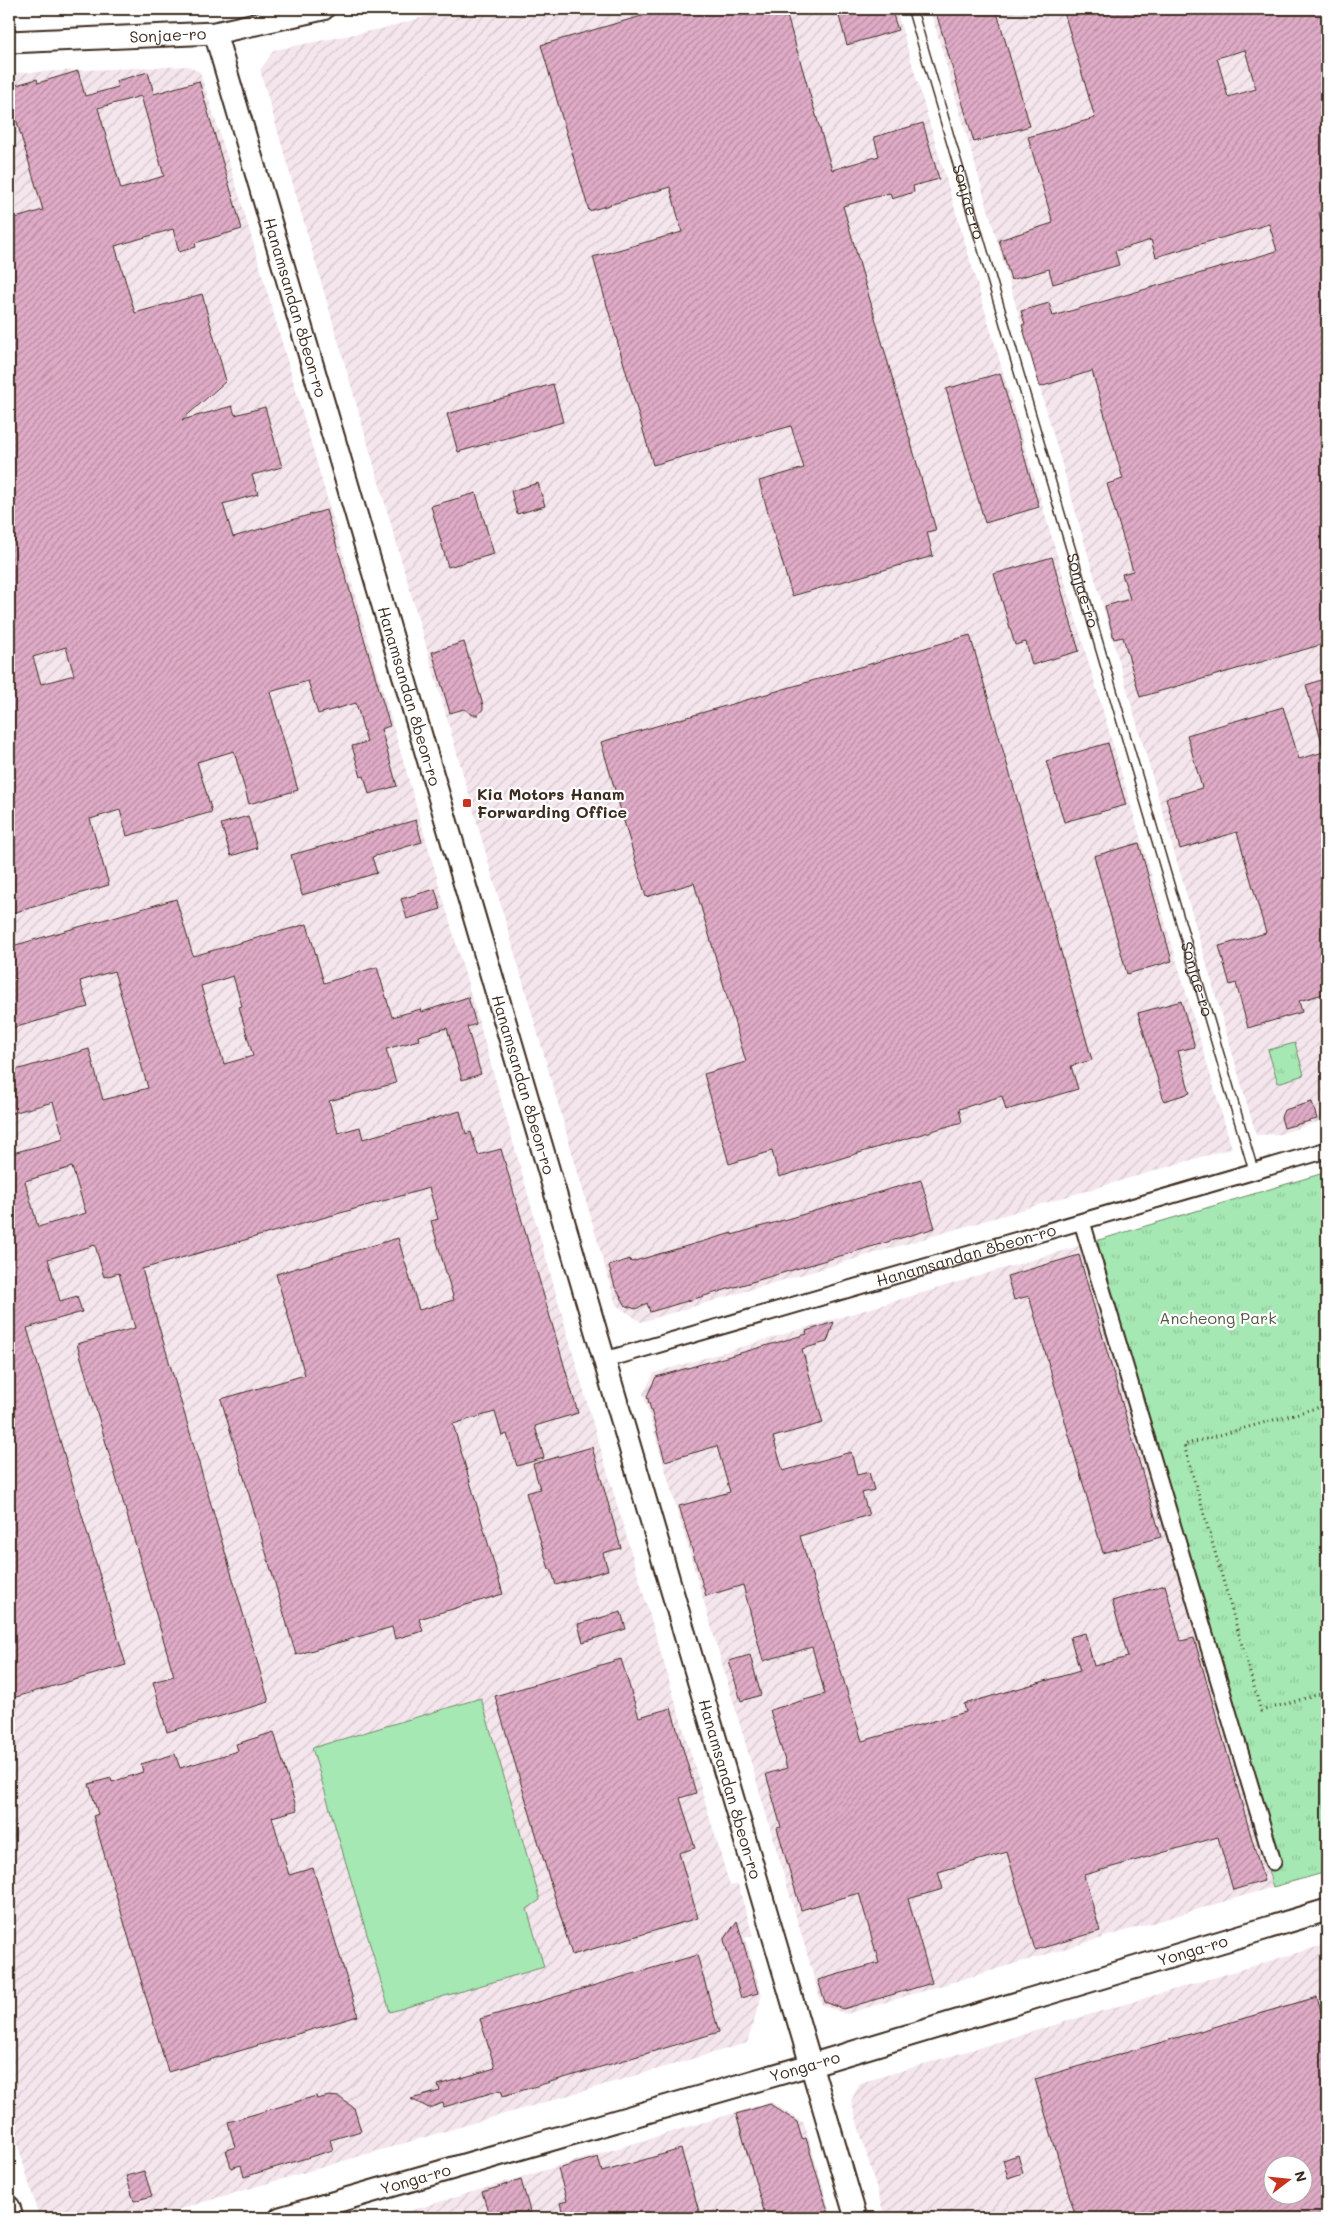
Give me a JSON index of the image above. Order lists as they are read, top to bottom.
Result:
{
  "streets": {
    "street": ["Sonjae-ro", "Hanamsandan 8beon-ro", "Yonga-ro"]
  },
  "crossings": [
    ["Sonjae-ro", "Hanamsandan 8beon-ro"],
    ["Hanamsandan 8beon-ro", "Yonga-ro"]
  ],
  "parks": ["Ancheong Park"],
  "places": {
    "transit": ["Kia Motors Hanam Forwarding Office"]
  },
  "north": "right"
}
